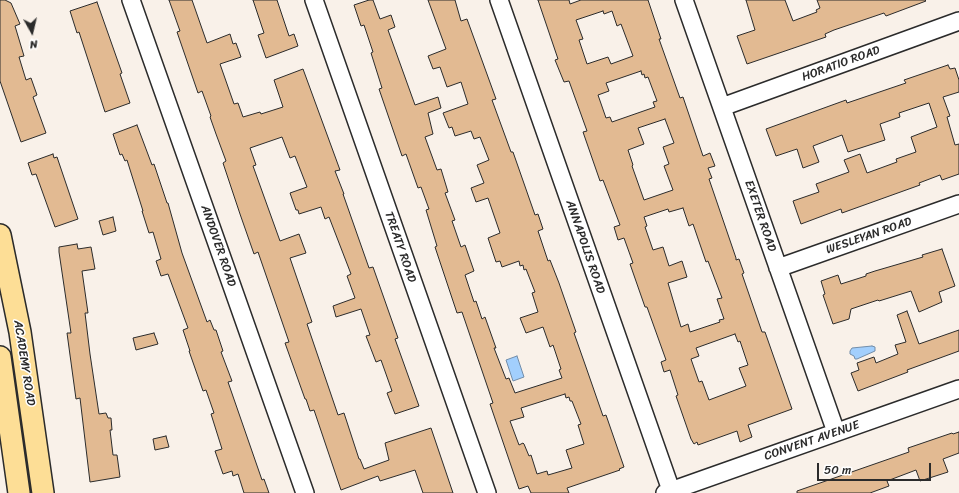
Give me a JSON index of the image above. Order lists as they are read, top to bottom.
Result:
{
  "streets": {
    "main road": ["ACADEMY ROAD"],
    "street": [
      "HORATIO ROAD",
      "EXETER ROAD",
      "WESLEYAN ROAD",
      "ANDOVER ROAD",
      "TREATY ROAD",
      "ANNAPOLIS ROAD",
      "CONVENT AVENUE"
    ]
  },
  "crossings": [
    ["HORATIO ROAD", "EXETER ROAD"],
    ["EXETER ROAD", "WESLEYAN ROAD"],
    ["EXETER ROAD", "CONVENT AVENUE"],
    ["ANNAPOLIS ROAD", "CONVENT AVENUE"]
  ],
  "scale_bar": "50 m",
  "north": "bottom"
}
